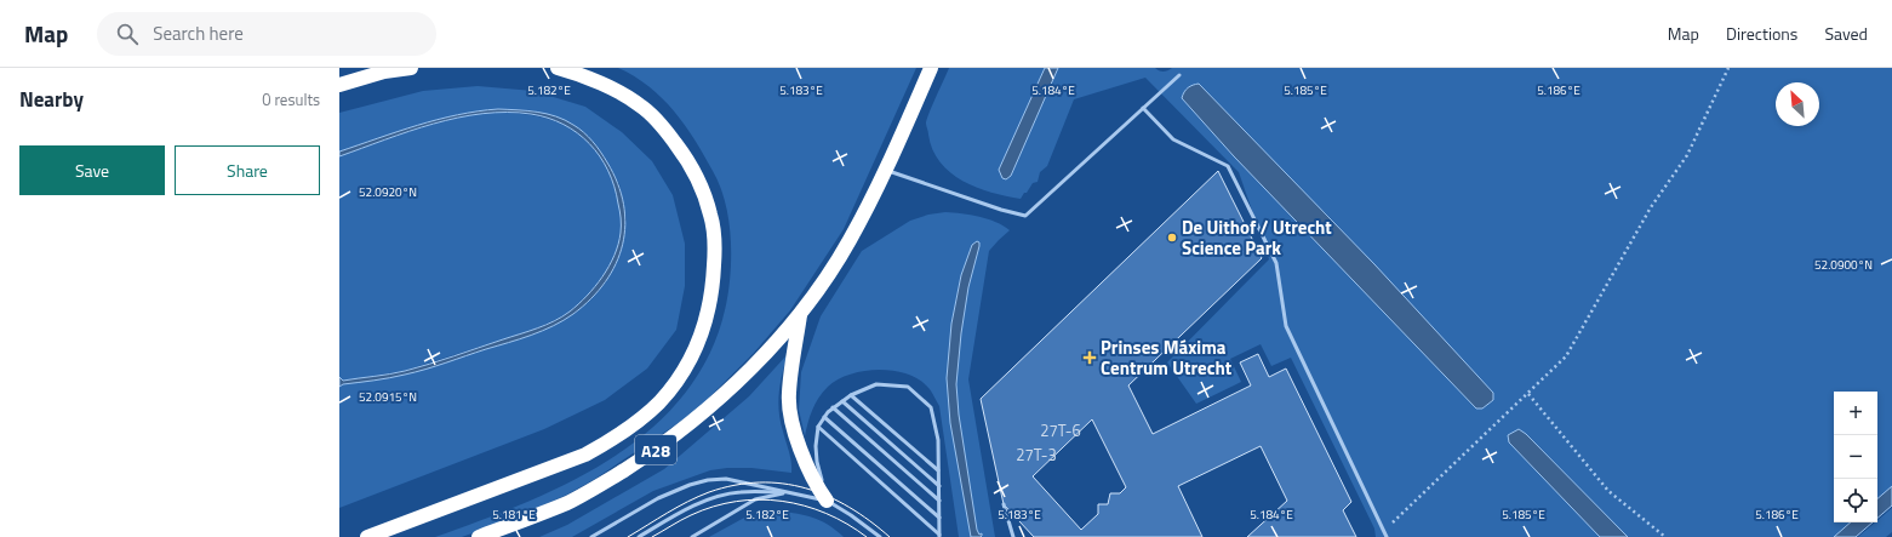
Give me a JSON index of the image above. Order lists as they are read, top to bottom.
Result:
{
  "streets": {
    "highway": ["A28"]
  },
  "places": {
    "other": ["De Uithof / Utrecht Science Park"],
    "health": ["Prinses Máxima Centrum Utrecht"]
  },
  "house_numbers": ["27T-6", "27T-3"],
  "north": "top left",
  "page": {
    "header": "Map",
    "search": "Search here",
    "nav": ["Map", "Directions", "Saved"],
    "heading": ["Nearby", "0 results"],
    "buttons": ["Save", "Share"],
    "map_buttons": ["+", "−"]
  },
  "coordinates": [
    "5.182°E",
    "5.183°E",
    "5.184°E",
    "5.185°E",
    "5.186°E",
    "52.0920°N",
    "52.0900°N",
    "52.0915°N",
    "5.181°E"
  ]
}
